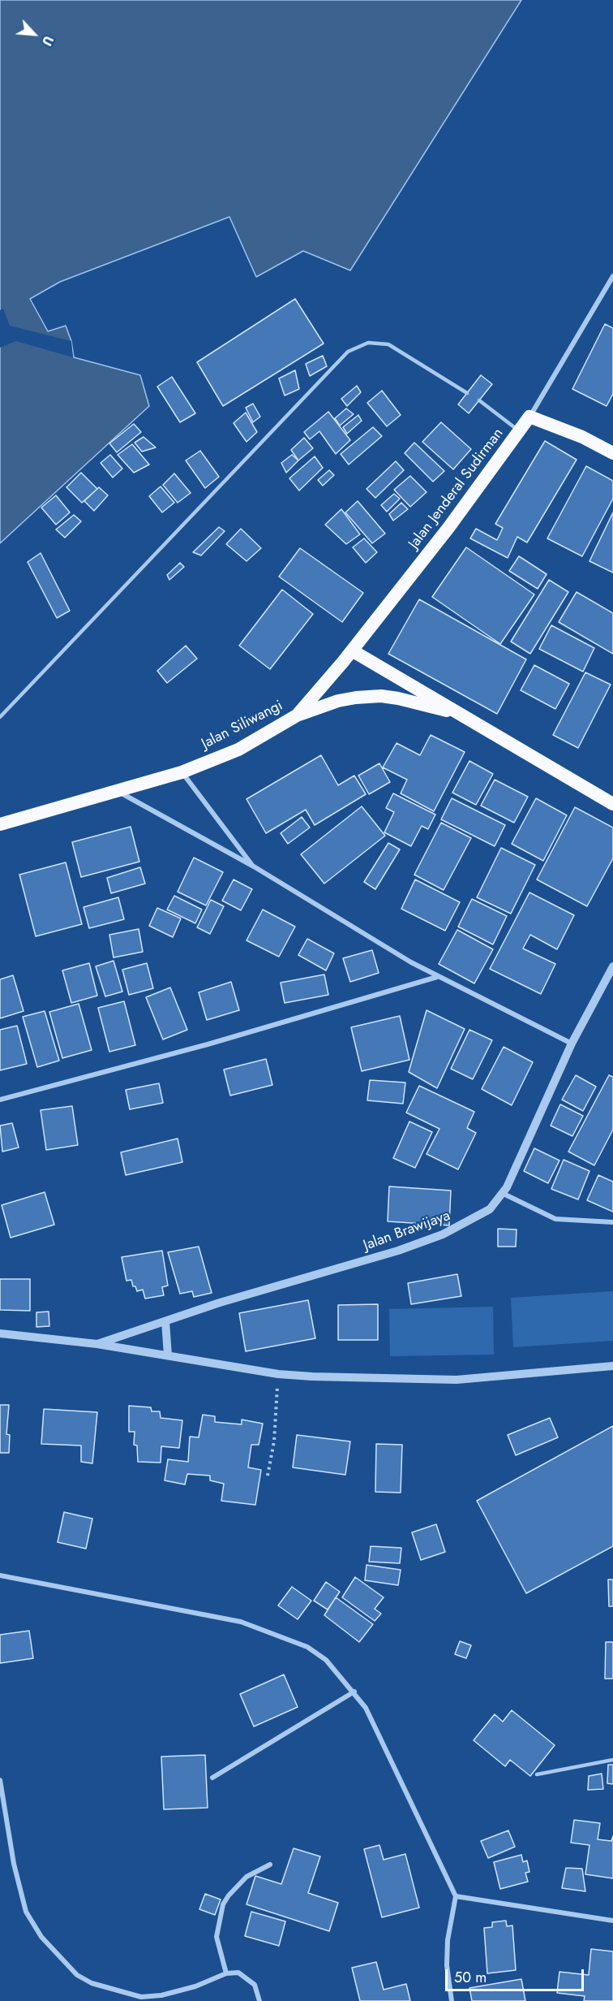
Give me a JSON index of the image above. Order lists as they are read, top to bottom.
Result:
{
  "streets": {
    "highway": ["Jalan Jenderal Sudirman", "Jalan Siliwangi"],
    "street": ["Jalan Brawijaya"]
  },
  "crossings": [
    ["Jalan Jenderal Sudirman", "Jalan Siliwangi"]
  ],
  "scale_bar": "50 m",
  "north": "bottom right"
}
